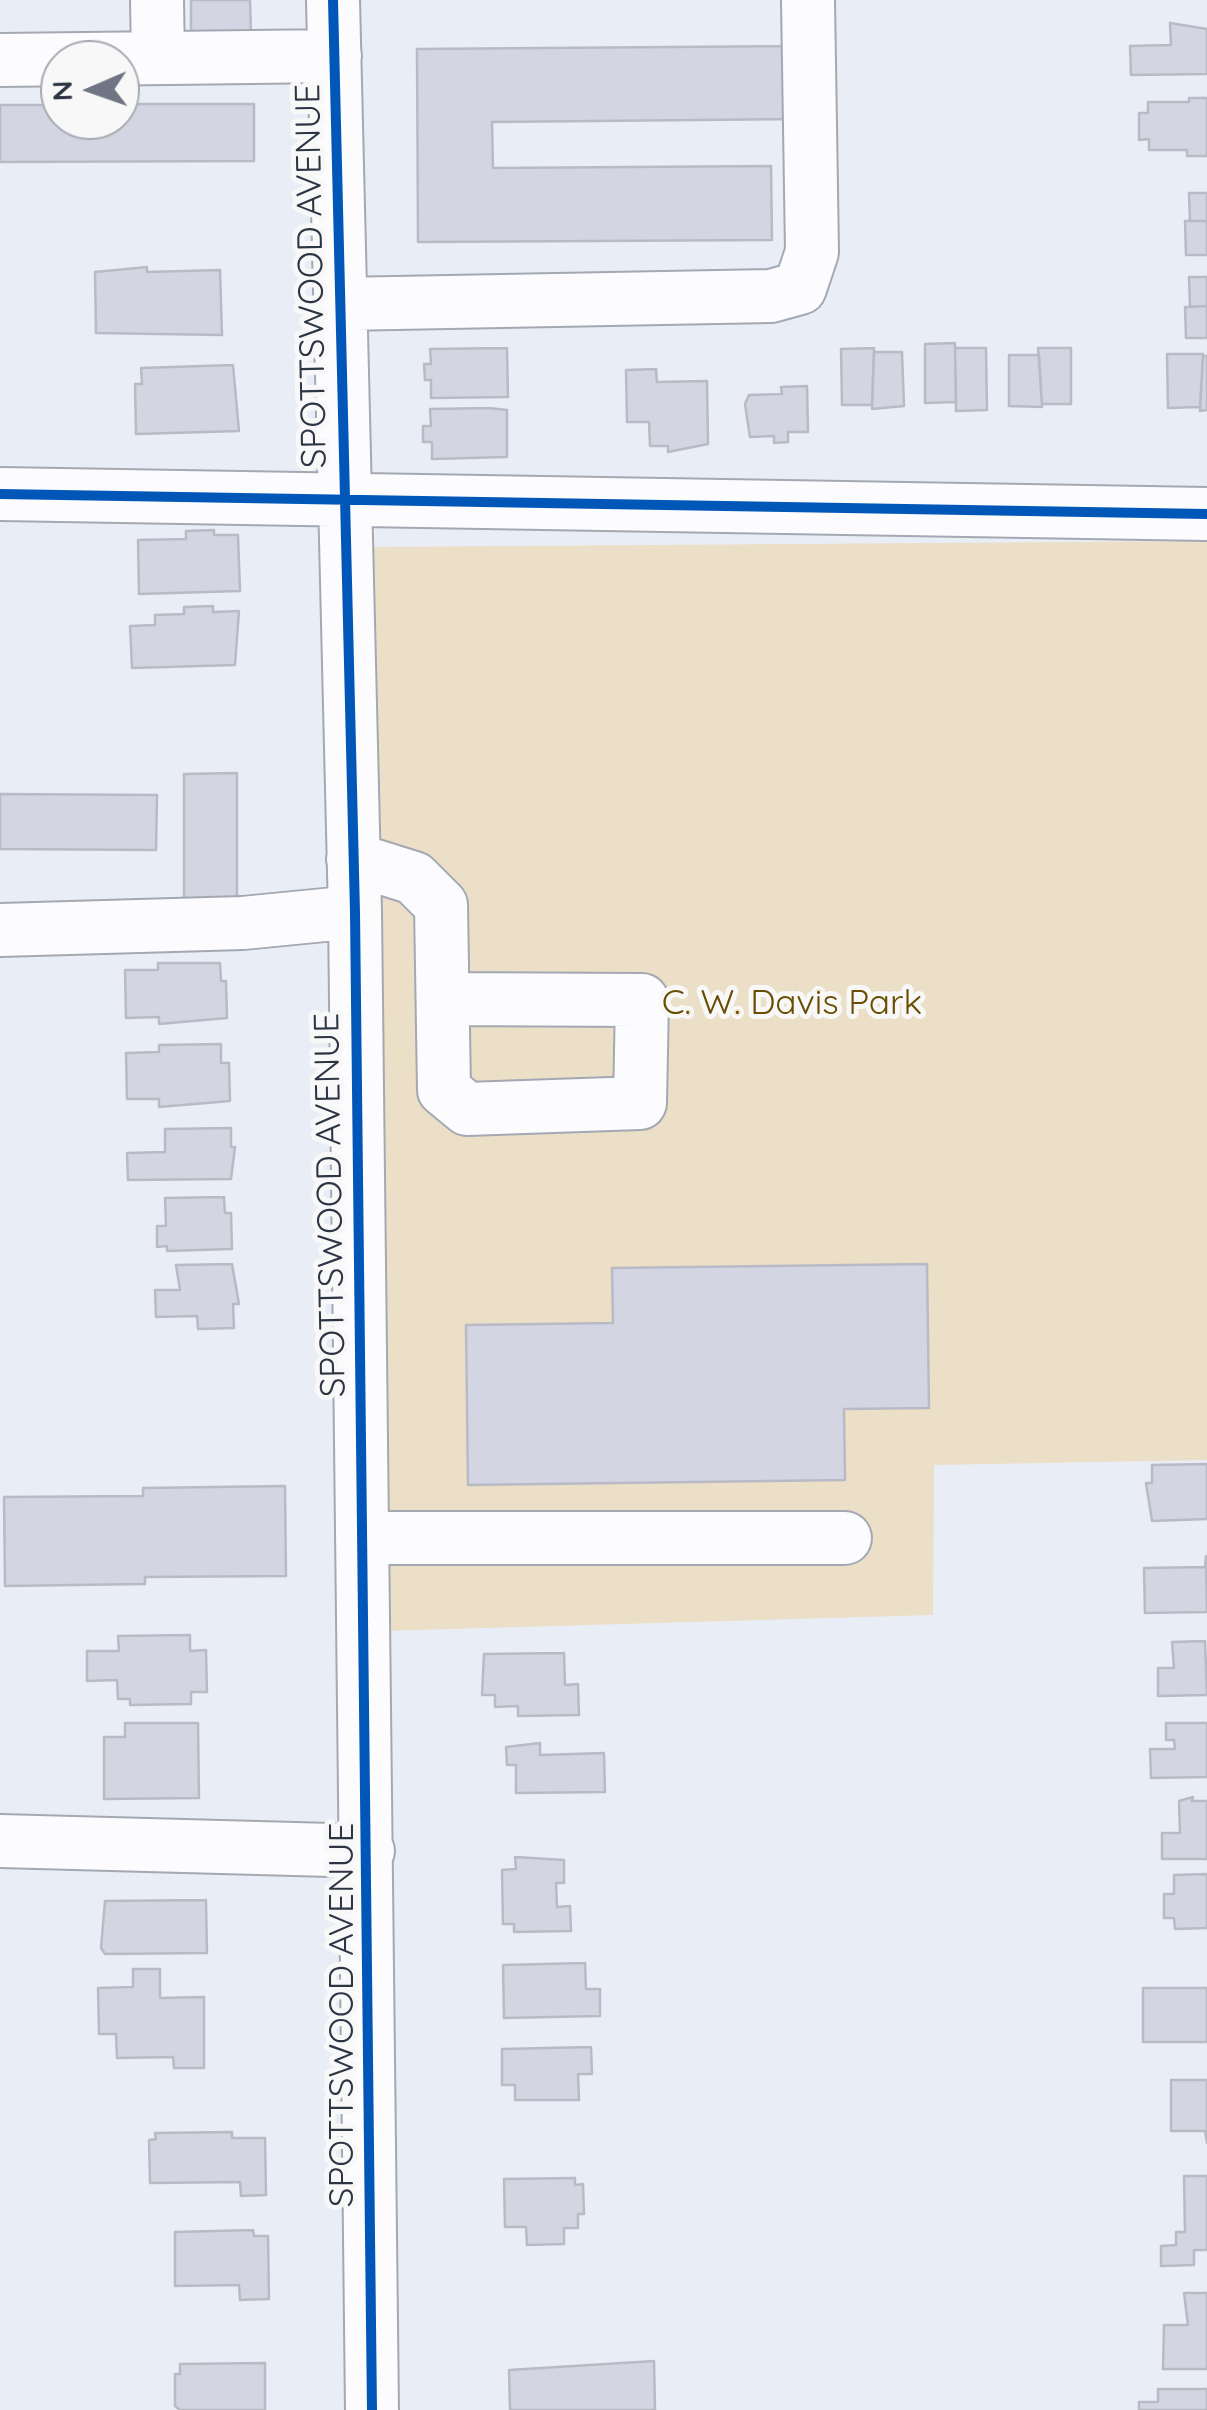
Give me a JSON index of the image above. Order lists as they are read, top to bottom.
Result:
{
  "streets": {
    "street": ["SPOTTSWOOD AVENUE"]
  },
  "parks": ["C. W. Davis Park"],
  "north": "left"
}
